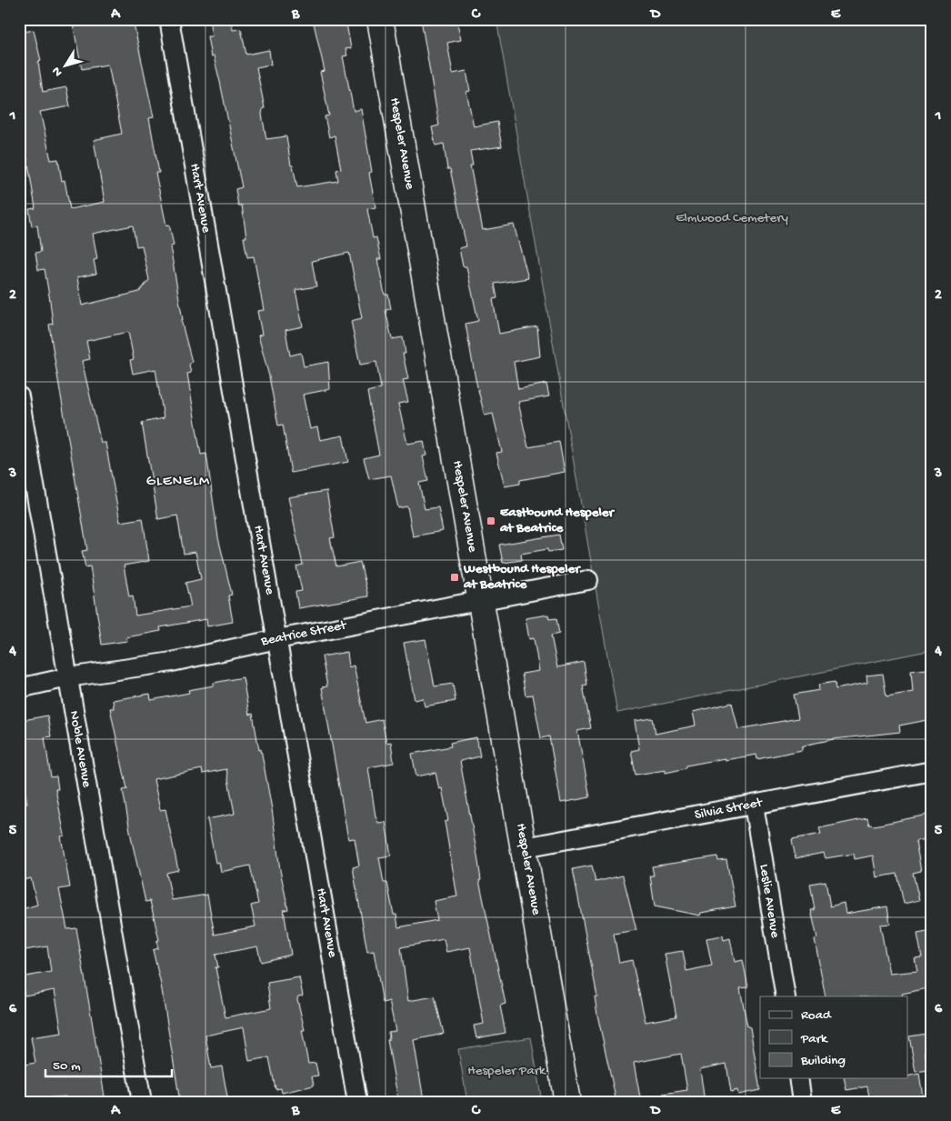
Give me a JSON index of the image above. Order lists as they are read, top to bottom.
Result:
{
  "streets": {
    "main road": ["Hespeler Avenue"],
    "street": [
      "Hart Avenue",
      "Beatrice Street",
      "Noble Avenue",
      "Silvia Street",
      "Leslie Avenue"
    ]
  },
  "crossings": [
    ["Hespeler Avenue", "Beatrice Street"],
    ["Hespeler Avenue", "Silvia Street"],
    ["Hart Avenue", "Beatrice Street"],
    ["Beatrice Street", "Noble Avenue"],
    ["Silvia Street", "Leslie Avenue"]
  ],
  "districts": ["GLENELM"],
  "parks": ["Elmwood Cemetery", "Hespeler Park"],
  "places": {
    "transit": ["Eastbound Hespeler at Beatrice", "Westbound Hespeler at Beatrice"]
  },
  "legend": ["Road", "Park", "Building"],
  "scale_bar": "50 m",
  "north": "bottom left",
  "grid": {
    "columns": [
      "A",
      "B",
      "C",
      "D",
      "E"
    ],
    "rows": [
      "1",
      "2",
      "3",
      "4",
      "5",
      "6"
    ]
  }
}
